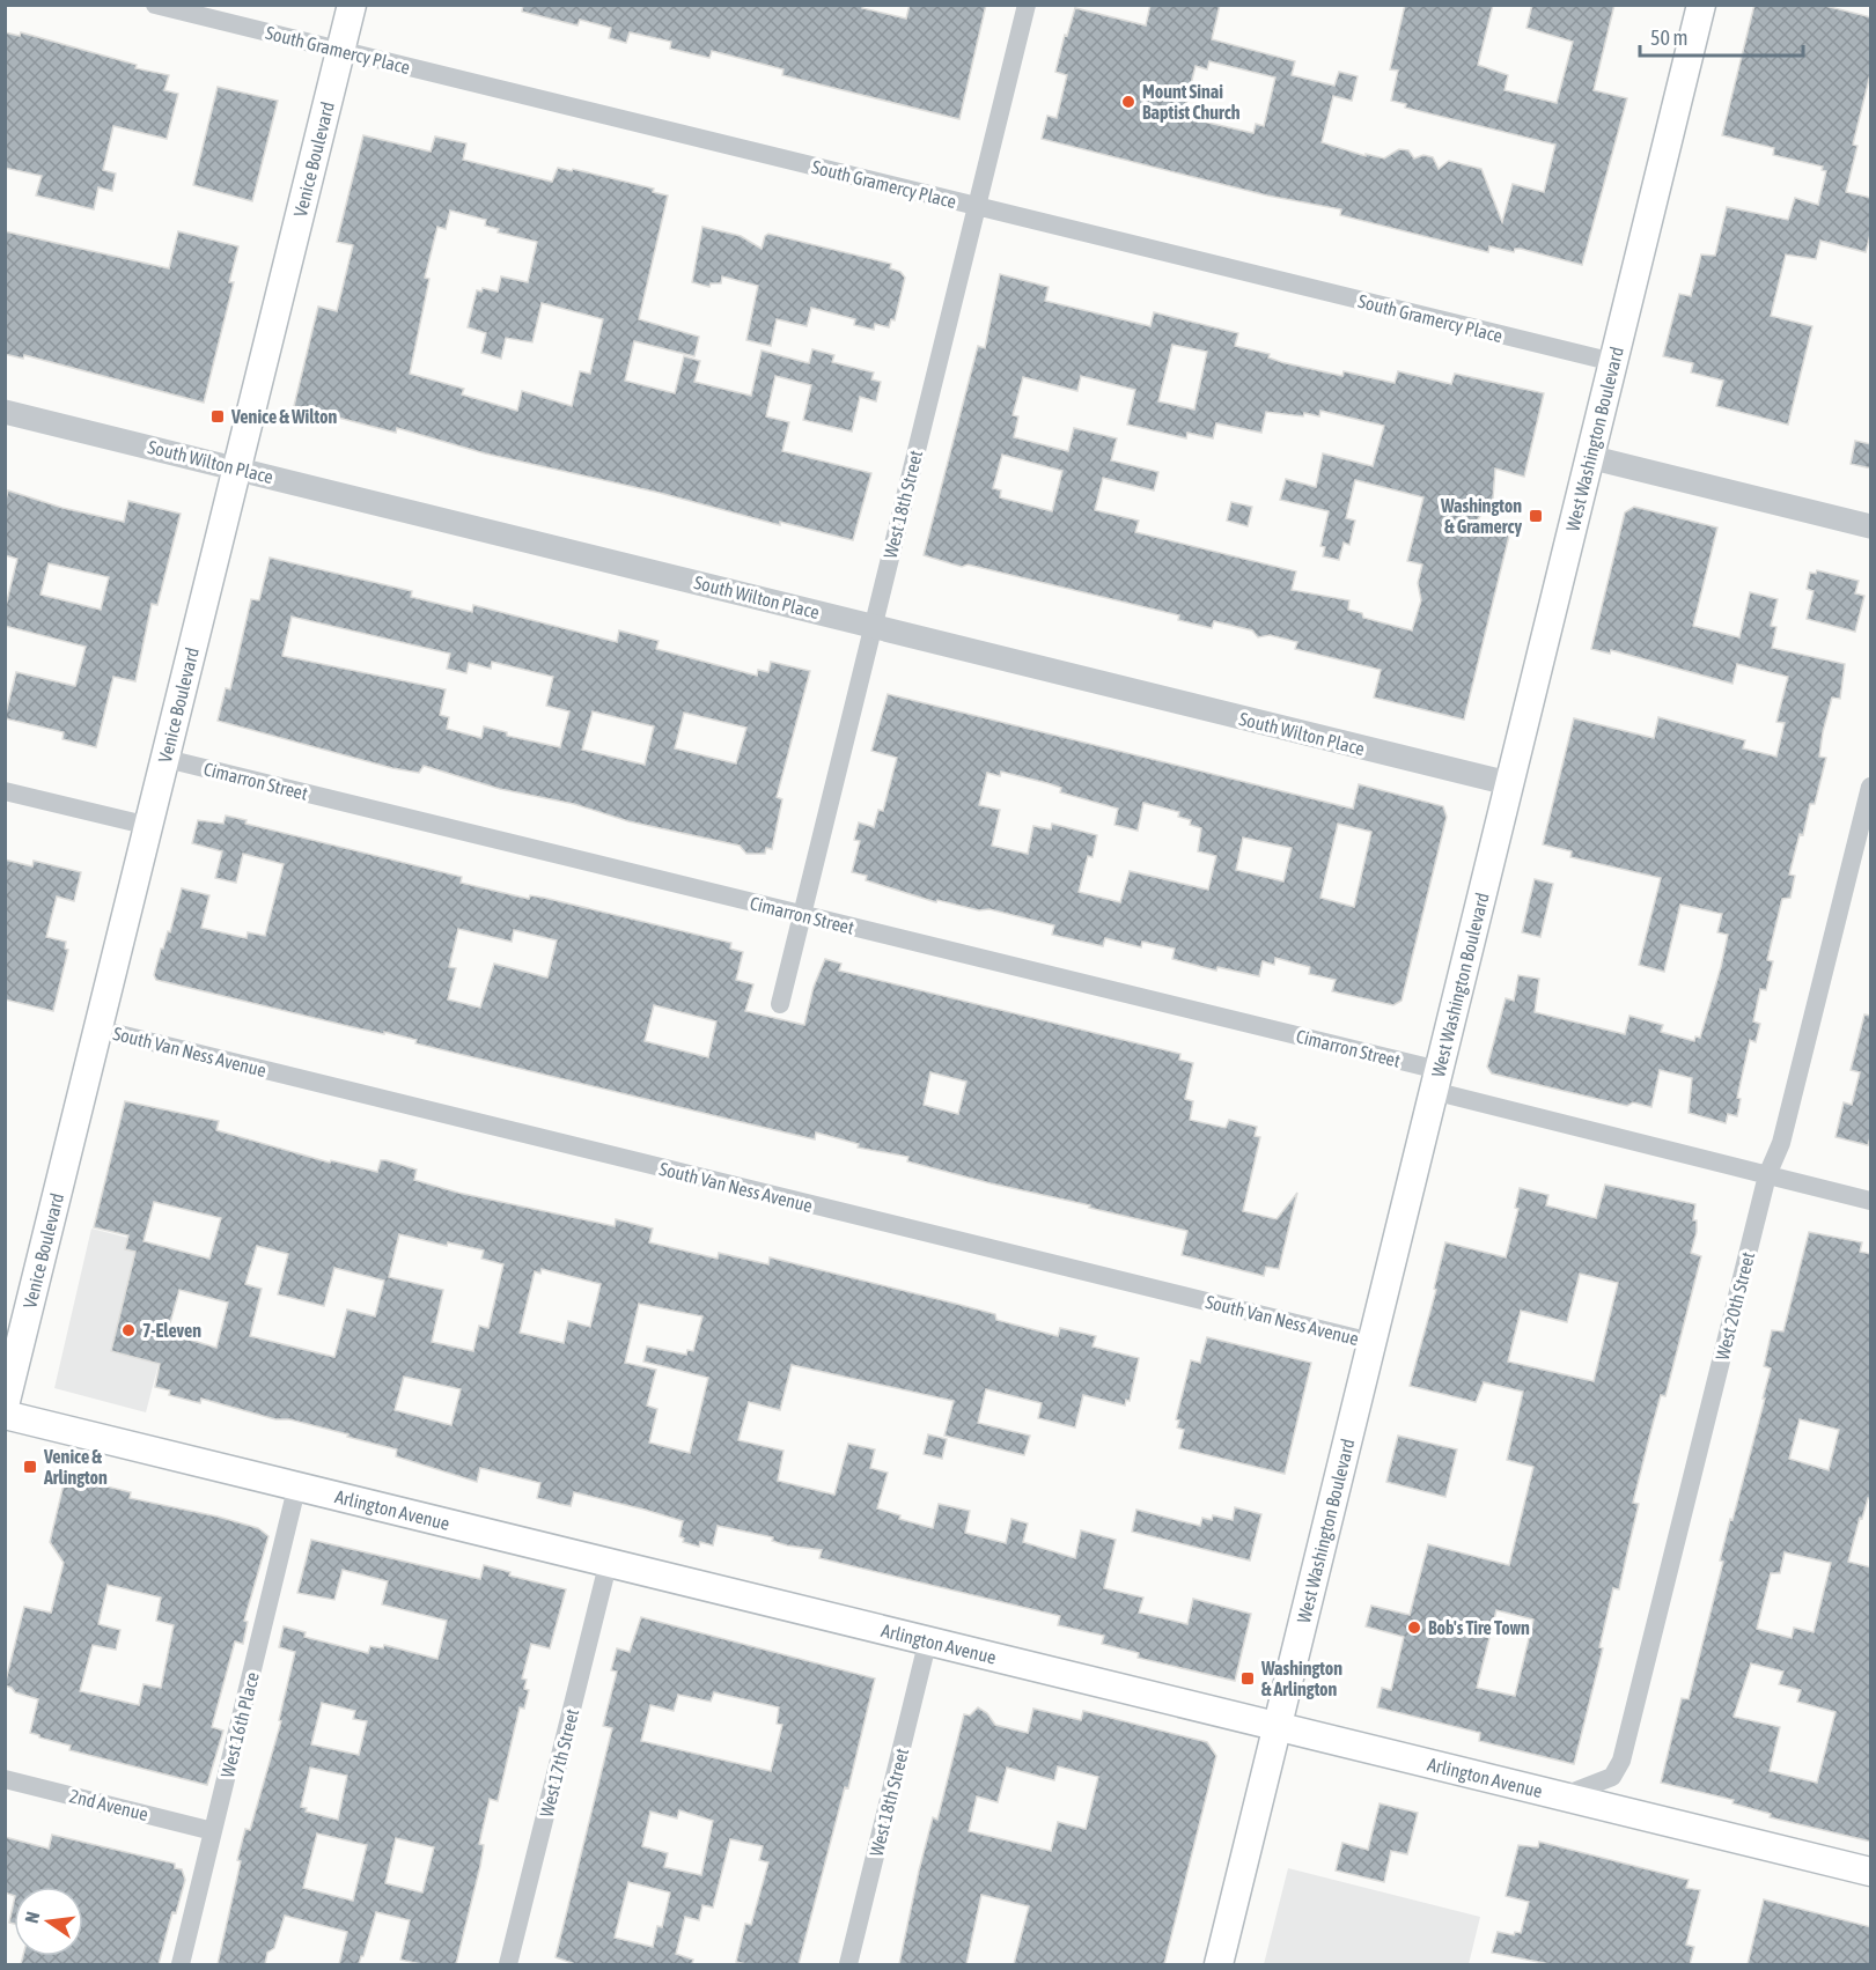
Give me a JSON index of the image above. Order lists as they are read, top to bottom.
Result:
{
  "streets": {
    "main road": ["Venice Boulevard", "West Washington Boulevard", "Arlington Avenue"],
    "street": [
      "South Gramercy Place",
      "South Wilton Place",
      "West 18th Street",
      "Cimarron Street",
      "South Van Ness Avenue",
      "West 20th Street",
      "West 16th Place",
      "West 17th Street",
      "2nd Avenue"
    ]
  },
  "crossings": [
    ["South Gramercy Place", "Venice Boulevard"],
    ["South Gramercy Place", "West Washington Boulevard"],
    ["South Gramercy Place", "West 18th Street"],
    ["Venice Boulevard", "South Wilton Place"],
    ["Venice Boulevard", "Cimarron Street"],
    ["Venice Boulevard", "South Van Ness Avenue"],
    ["West Washington Boulevard", "South Wilton Place"],
    ["West Washington Boulevard", "Cimarron Street"],
    ["West Washington Boulevard", "South Van Ness Avenue"],
    ["West Washington Boulevard", "Arlington Avenue"],
    ["South Wilton Place", "West 18th Street"],
    ["West 18th Street", "Cimarron Street"],
    ["West 18th Street", "Arlington Avenue"],
    ["Cimarron Street", "West 20th Street"],
    ["West 20th Street", "Arlington Avenue"],
    ["Arlington Avenue", "West 16th Place"],
    ["Arlington Avenue", "West 17th Street"],
    ["West 16th Place", "2nd Avenue"]
  ],
  "places": {
    "other": ["Mount Sinai Baptist Church", "7-Eleven", "Bob's Tire Town"],
    "transit": [
      "Venice & Wilton",
      "Washington & Gramercy",
      "Venice & Arlington",
      "Washington & Arlington"
    ]
  },
  "scale_bar": "50 m",
  "north": "left"
}
